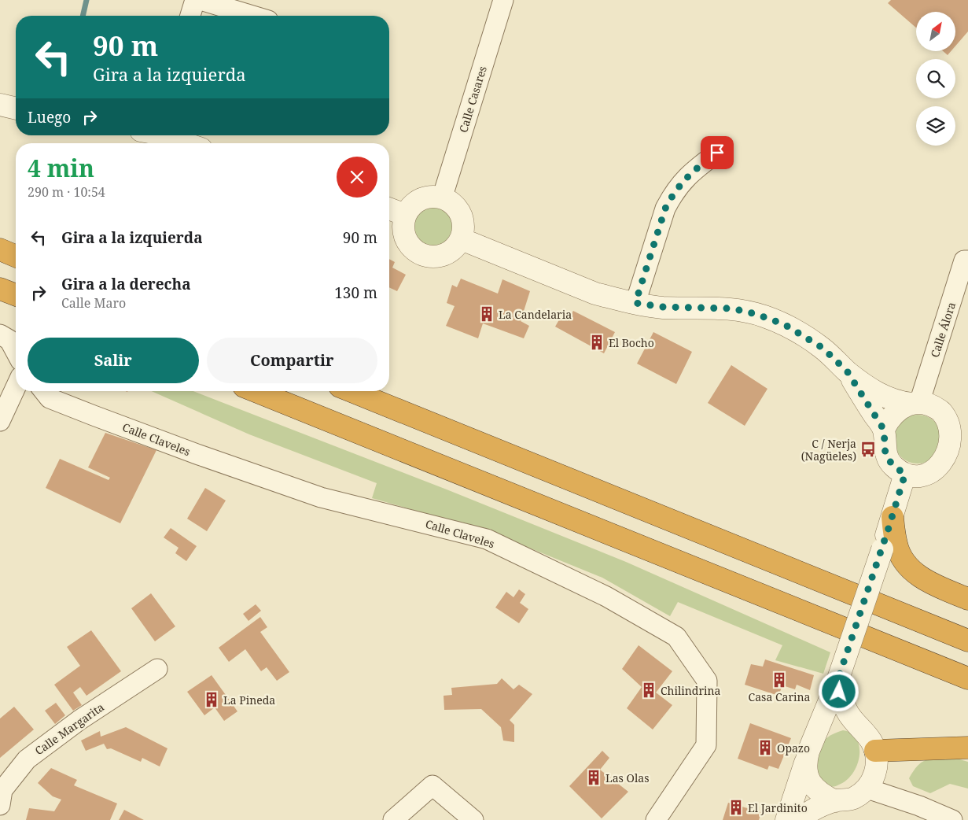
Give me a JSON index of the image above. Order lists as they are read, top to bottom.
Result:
{
  "streets": {
    "street": [
      "Calle Casares",
      "Calle Álora",
      "Calle Claveles",
      "Calle Margarita"
    ]
  },
  "places": {
    "building": [
      "La Candelaria",
      "El Bocho",
      "Casa Carina",
      "Chilindrina",
      "La Pineda",
      "Opazo",
      "Las Olas",
      "El Jardinito"
    ],
    "bus stop": ["C / Nerja (Nagüeles)"]
  },
  "north": "top right",
  "page": {
    "turn": ["90 m", "Gira a la izquierda"],
    "then": "Luego",
    "heading": ["4 min", "290 m · 10:54"],
    "list": [
      {
        "name": "Gira a la izquierda",
        "value": "90 m"
      },
      {
        "name": "Gira a la derecha",
        "note": "Calle Maro",
        "value": "130 m"
      }
    ],
    "buttons": ["Salir", "Compartir"]
  }
}
